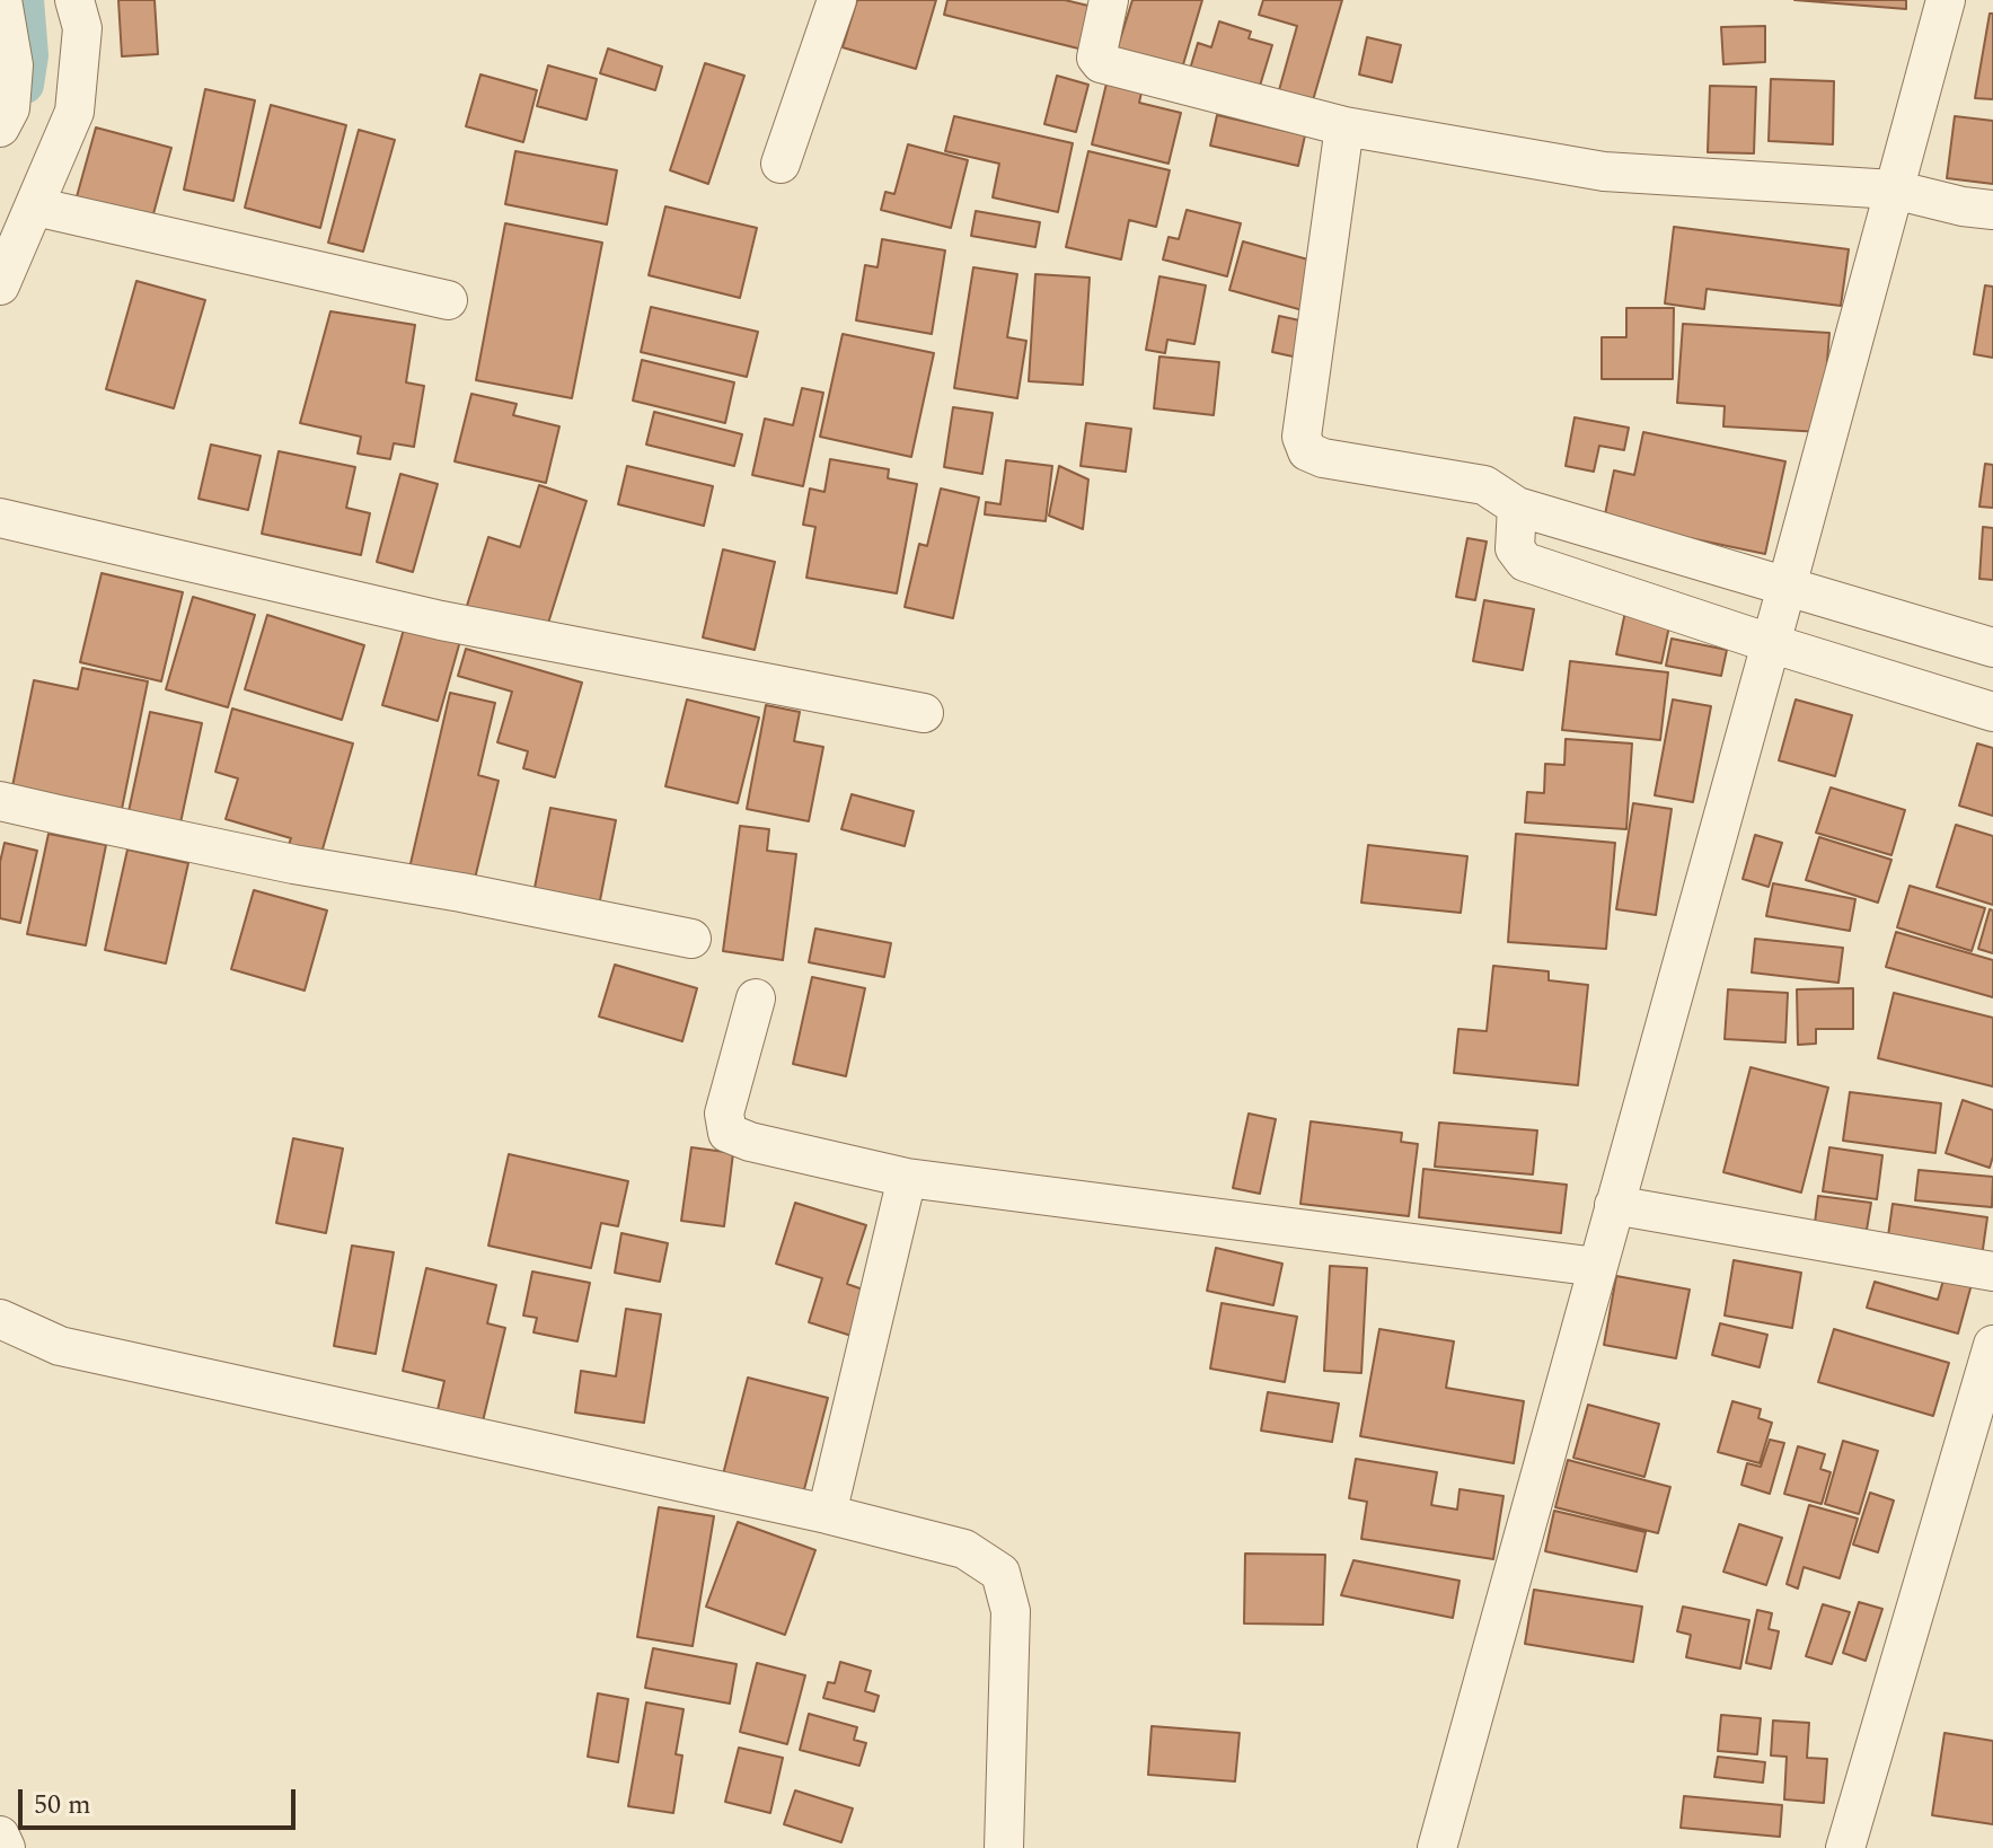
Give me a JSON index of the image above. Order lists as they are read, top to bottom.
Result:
{
  "scale_bar": "50 m"
}
